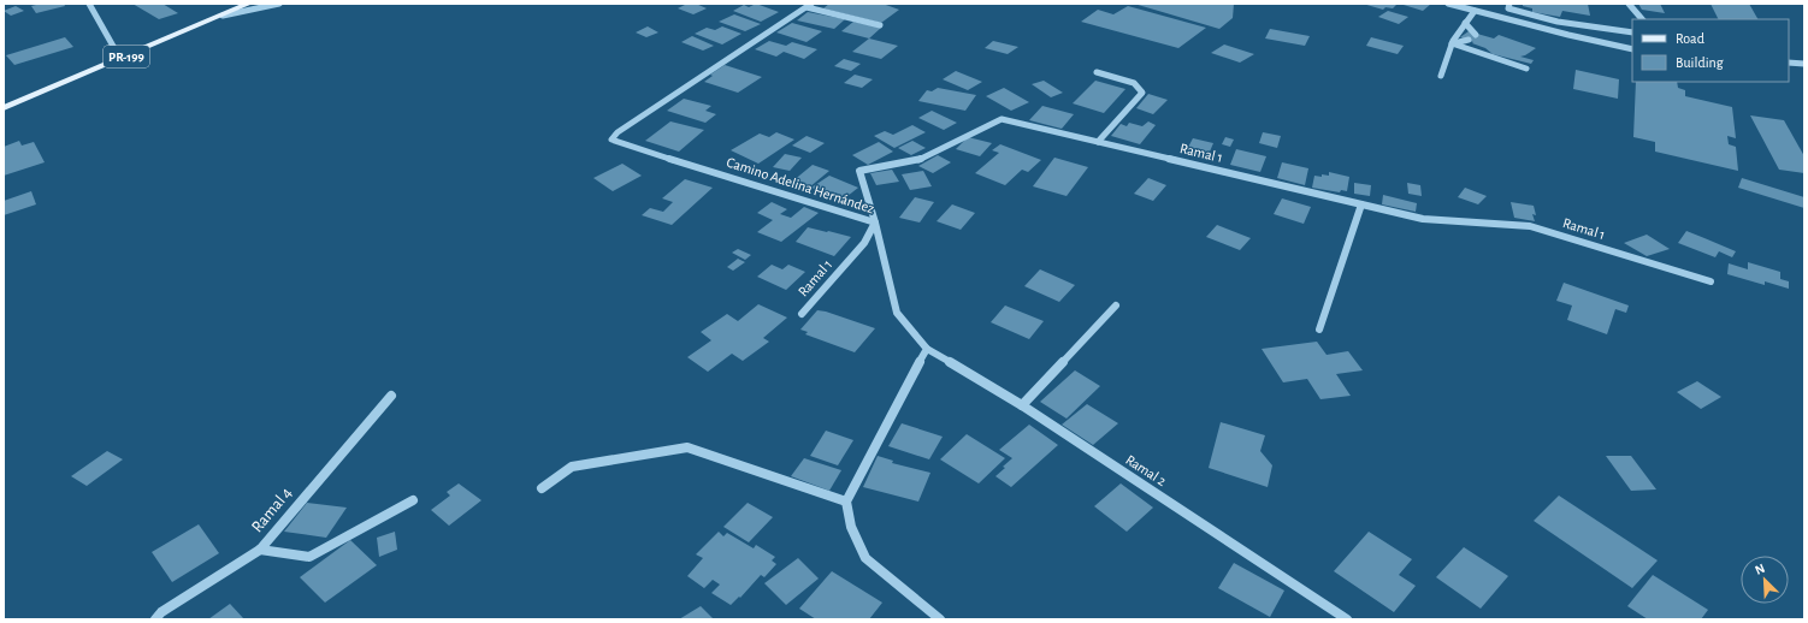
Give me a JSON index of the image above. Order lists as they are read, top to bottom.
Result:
{
  "streets": {
    "main road": ["PR-199"],
    "street": [
      "Ramal 1",
      "Camino Adelina Hernández",
      "Ramal 2",
      "Ramal 4"
    ]
  },
  "crossings": [
    ["Ramal 1", "Camino Adelina Hernández"],
    ["Camino Adelina Hernández", "Ramal 2"]
  ],
  "legend": ["Road", "Building"],
  "north": "top left"
}
